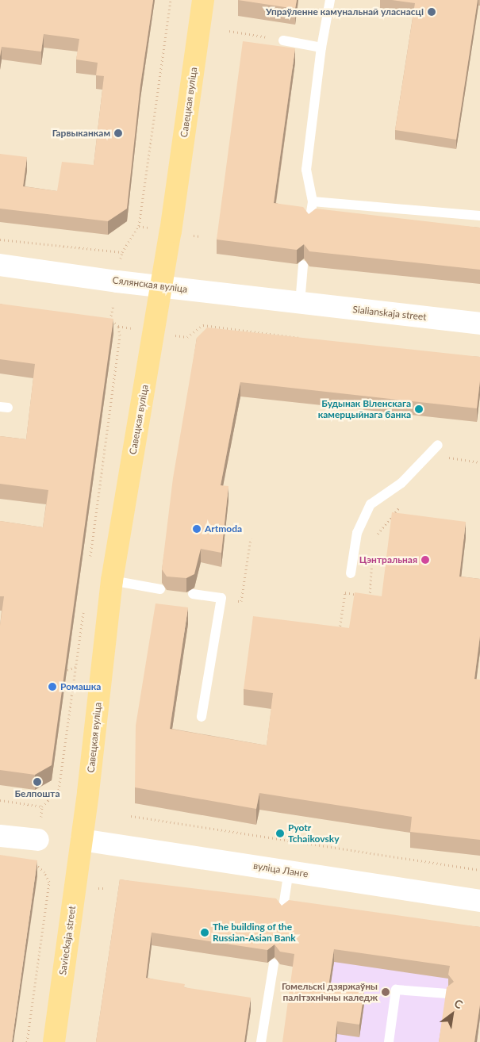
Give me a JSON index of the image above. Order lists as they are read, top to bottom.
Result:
{
  "streets": {
    "main road": ["Савецкая вуліца", "Savieckaja street"],
    "street": ["Сялянская вуліца", "Sialianskaja street", "вуліца Ланге"]
  },
  "crossings": [
    ["Савецкая вуліца", "Сялянская вуліца"],
    ["Савецкая вуліца", "вуліца Ланге"],
    ["Савецкая вуліца", "Savieckaja street"],
    ["Сялянская вуліца", "Sialianskaja street"],
    ["вуліца Ланге", "Savieckaja street"]
  ],
  "places": [
    "Упраўленне камунальнай уласнасці",
    "Гарвыканкам",
    "Будынак Віленскага камерцыйнага банка",
    "Artmoda",
    "Цэнтральная",
    "Ромашка",
    "Белпошта",
    "Pyotr Tchaikovsky",
    "The building of the Russian-Asian Bank",
    "Гомельскі дзяржаўны палітэхнічны каледж"
  ],
  "north": "top right"
}
